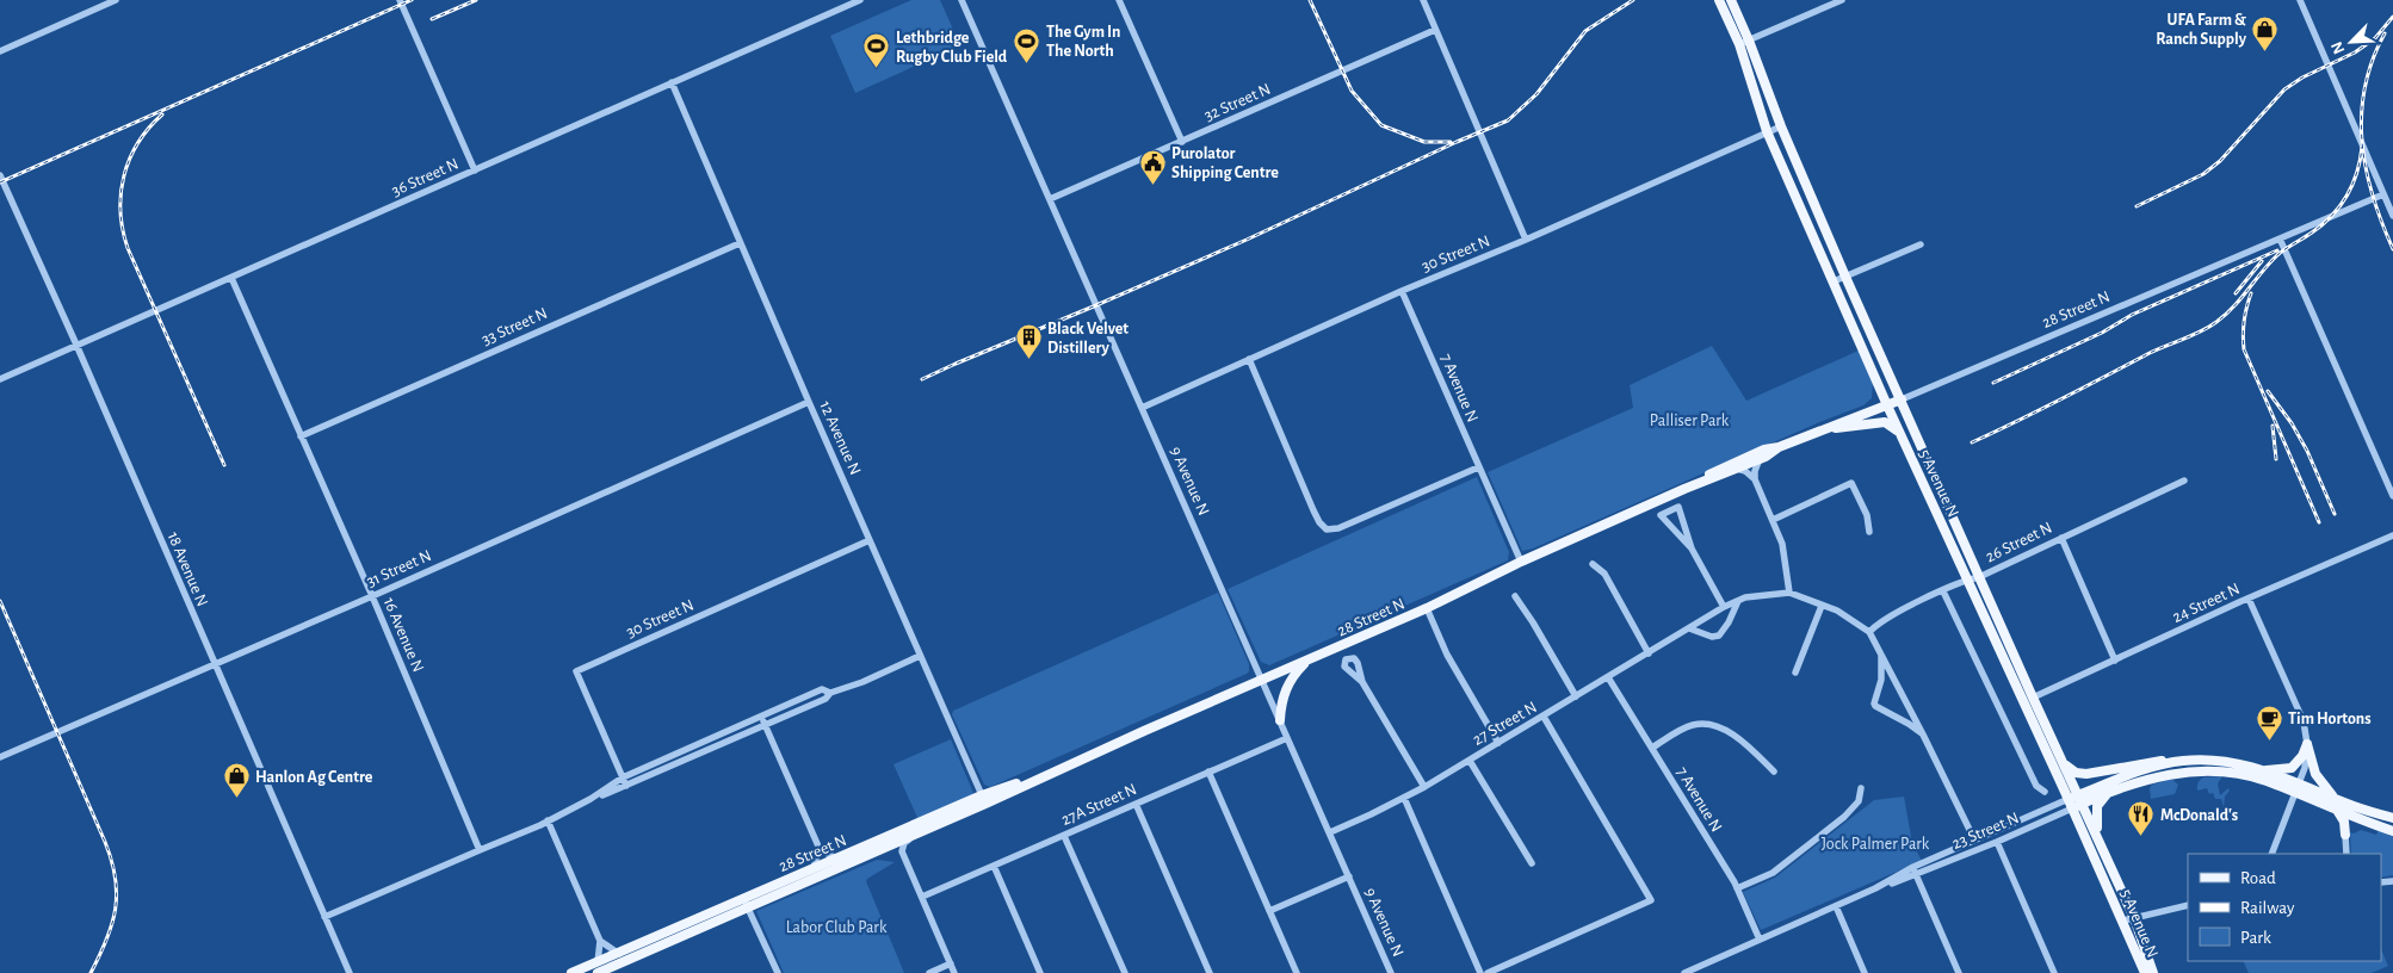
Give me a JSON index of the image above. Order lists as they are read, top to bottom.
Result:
{
  "streets": {
    "main road": ["28 Street N", "5 Avenue N"],
    "street": [
      "32 Street N",
      "36 Street N",
      "30 Street N",
      "33 Street N",
      "7 Avenue N",
      "12 Avenue N",
      "9 Avenue N",
      "26 Street N",
      "31 Street N",
      "18 Avenue N",
      "24 Street N",
      "16 Avenue N",
      "27 Street N",
      "27A Street N",
      "23 Street N"
    ]
  },
  "crossings": [
    ["32 Street N", "9 Avenue N"],
    ["36 Street N", "12 Avenue N"],
    ["36 Street N", "18 Avenue N"],
    ["36 Street N", "16 Avenue N"],
    ["30 Street N", "7 Avenue N"],
    ["30 Street N", "12 Avenue N"],
    ["30 Street N", "9 Avenue N"],
    ["30 Street N", "5 Avenue N"],
    ["28 Street N", "7 Avenue N"],
    ["28 Street N", "12 Avenue N"],
    ["28 Street N", "9 Avenue N"],
    ["28 Street N", "5 Avenue N"],
    ["33 Street N", "12 Avenue N"],
    ["33 Street N", "16 Avenue N"],
    ["7 Avenue N", "27 Street N"],
    ["7 Avenue N", "23 Street N"],
    ["12 Avenue N", "31 Street N"],
    ["9 Avenue N", "27 Street N"],
    ["9 Avenue N", "27A Street N"],
    ["5 Avenue N", "26 Street N"],
    ["5 Avenue N", "24 Street N"],
    ["5 Avenue N", "23 Street N"],
    ["31 Street N", "18 Avenue N"],
    ["31 Street N", "16 Avenue N"]
  ],
  "parks": ["Palliser Park", "Jock Palmer Park", "Labor Club Park"],
  "places": {
    "shop": ["UFA Farm & Ranch Supply", "Hanlon Ag Centre"],
    "sports": ["The Gym In The North", "Lethbridge Rugby Club Field"],
    "public building": ["Purolator Shipping Centre"],
    "building": ["Black Velvet Distillery"],
    "cafe": ["Tim Hortons"],
    "restaurant": ["McDonald's"]
  },
  "legend": ["Road", "Railway", "Park"],
  "north": "bottom left"
}
